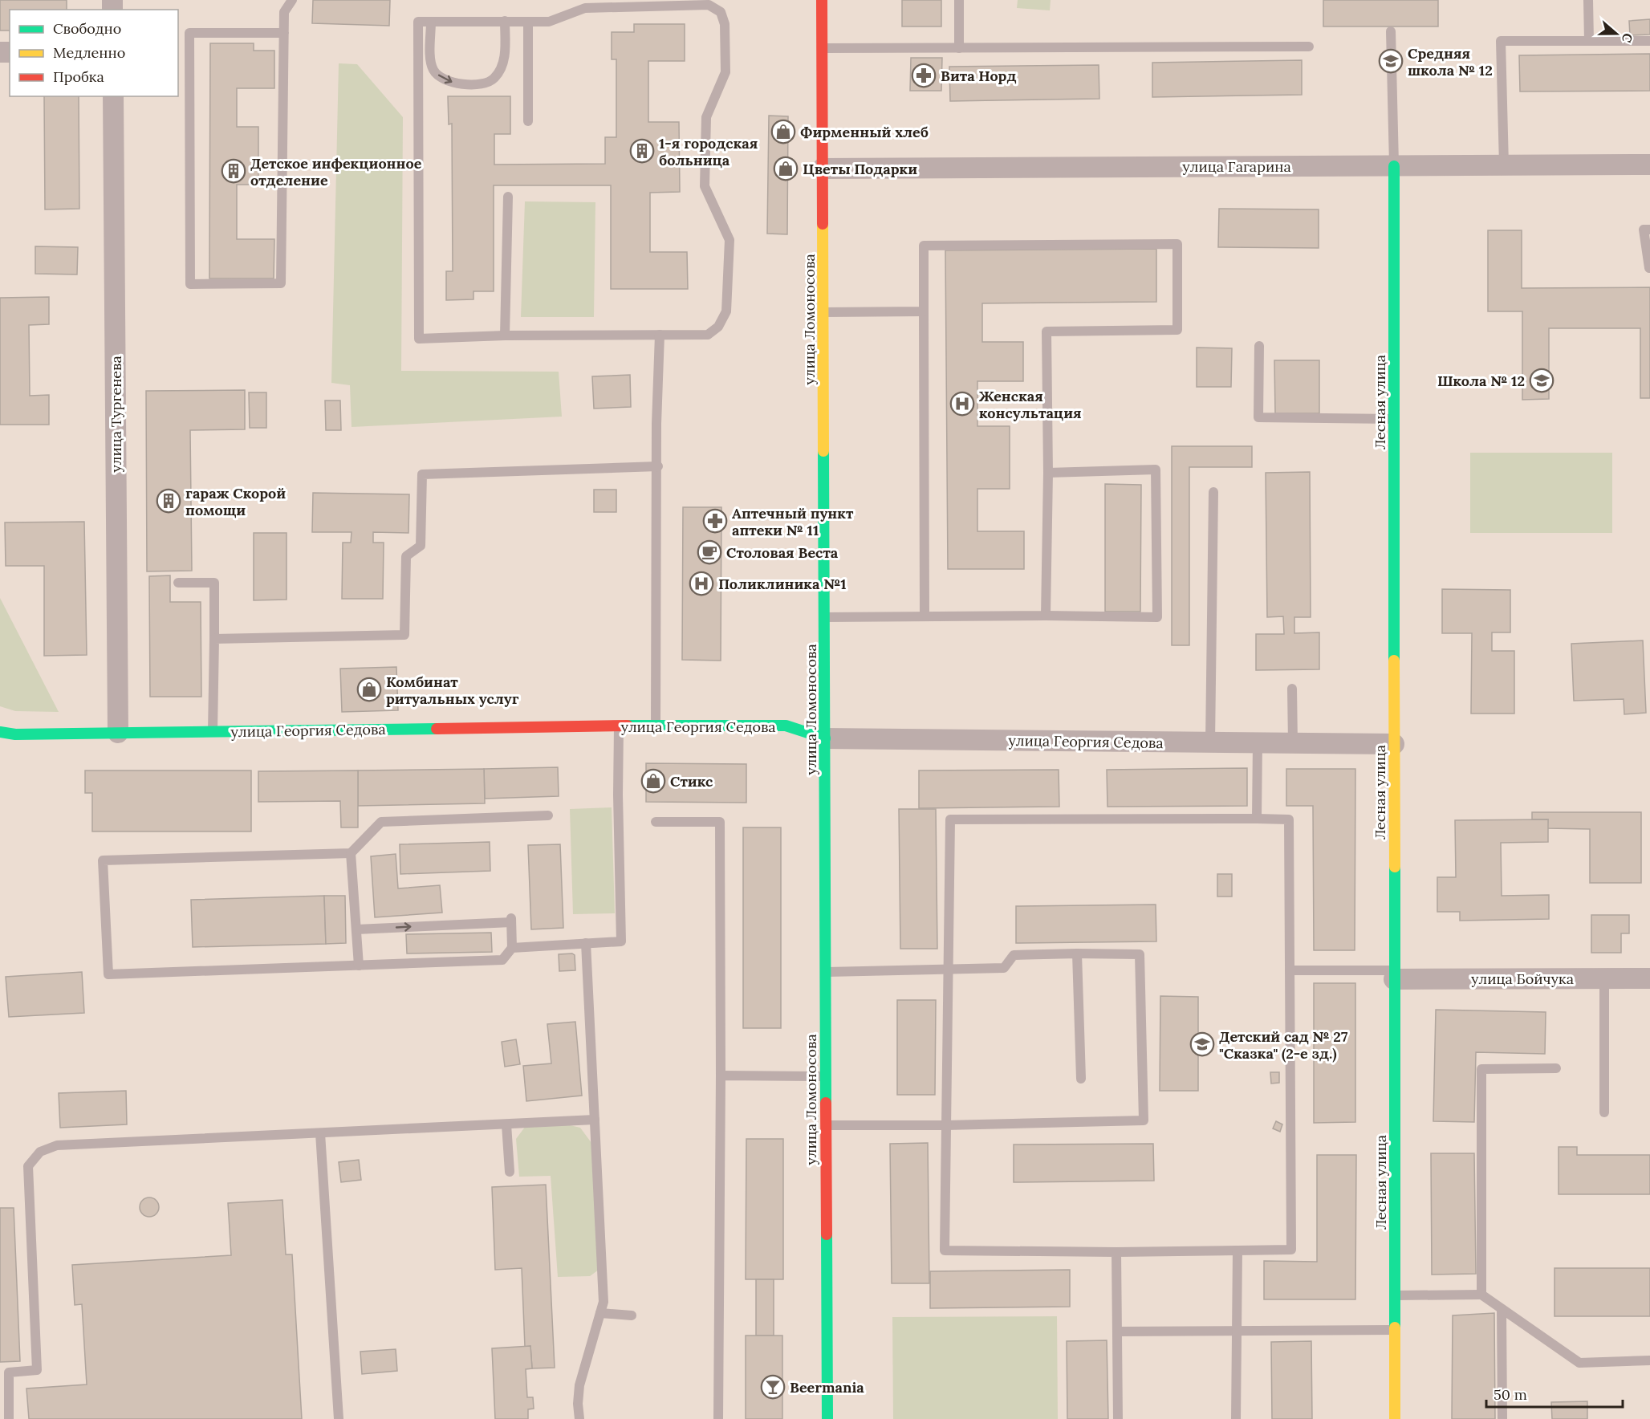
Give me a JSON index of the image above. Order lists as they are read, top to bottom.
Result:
{
  "streets": {
    "street": [
      "улица Гагарина",
      "улица Ломоносова",
      "Лесная улица",
      "улица Тургенева",
      "улица Георгия Седова",
      "улица Бойчука"
    ]
  },
  "crossings": [
    ["улица Гагарина", "улица Ломоносова"],
    ["улица Гагарина", "Лесная улица"],
    ["улица Ломоносова", "улица Георгия Седова"],
    ["Лесная улица", "улица Георгия Седова"],
    ["Лесная улица", "улица Бойчука"],
    ["улица Тургенева", "улица Георгия Седова"]
  ],
  "places": {
    "school or university": ["Средняя школа № 12", "Школа № 12", "Детский сад № 27 \"Сказка\" (2-е зд.)"],
    "pharmacy": ["Вита Норд", "Аптечный пункт аптеки № 11"],
    "shop": [
      "Фирменный хлеб",
      "Цветы Подарки",
      "Комбинат ритуальных услуг",
      "Стикс"
    ],
    "building": ["1-я городская больница", "Детское инфекционное отделение", "гараж Скорой помощи"],
    "hospital": ["Женская консультация", "Поликлиника №1"],
    "cafe": ["Столовая Веста"],
    "bar": ["Beermania"]
  },
  "legend": ["Свободно", "Медленно", "Пробка"],
  "scale_bar": "50 m",
  "north": "right"
}
